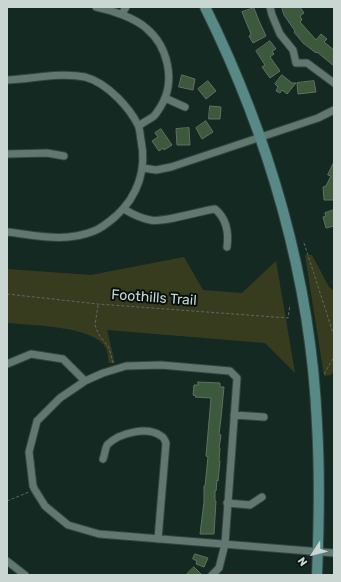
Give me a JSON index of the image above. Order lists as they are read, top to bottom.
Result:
{
  "streets": {
    "path": ["Foothills Trail"]
  },
  "north": "bottom left"
}
